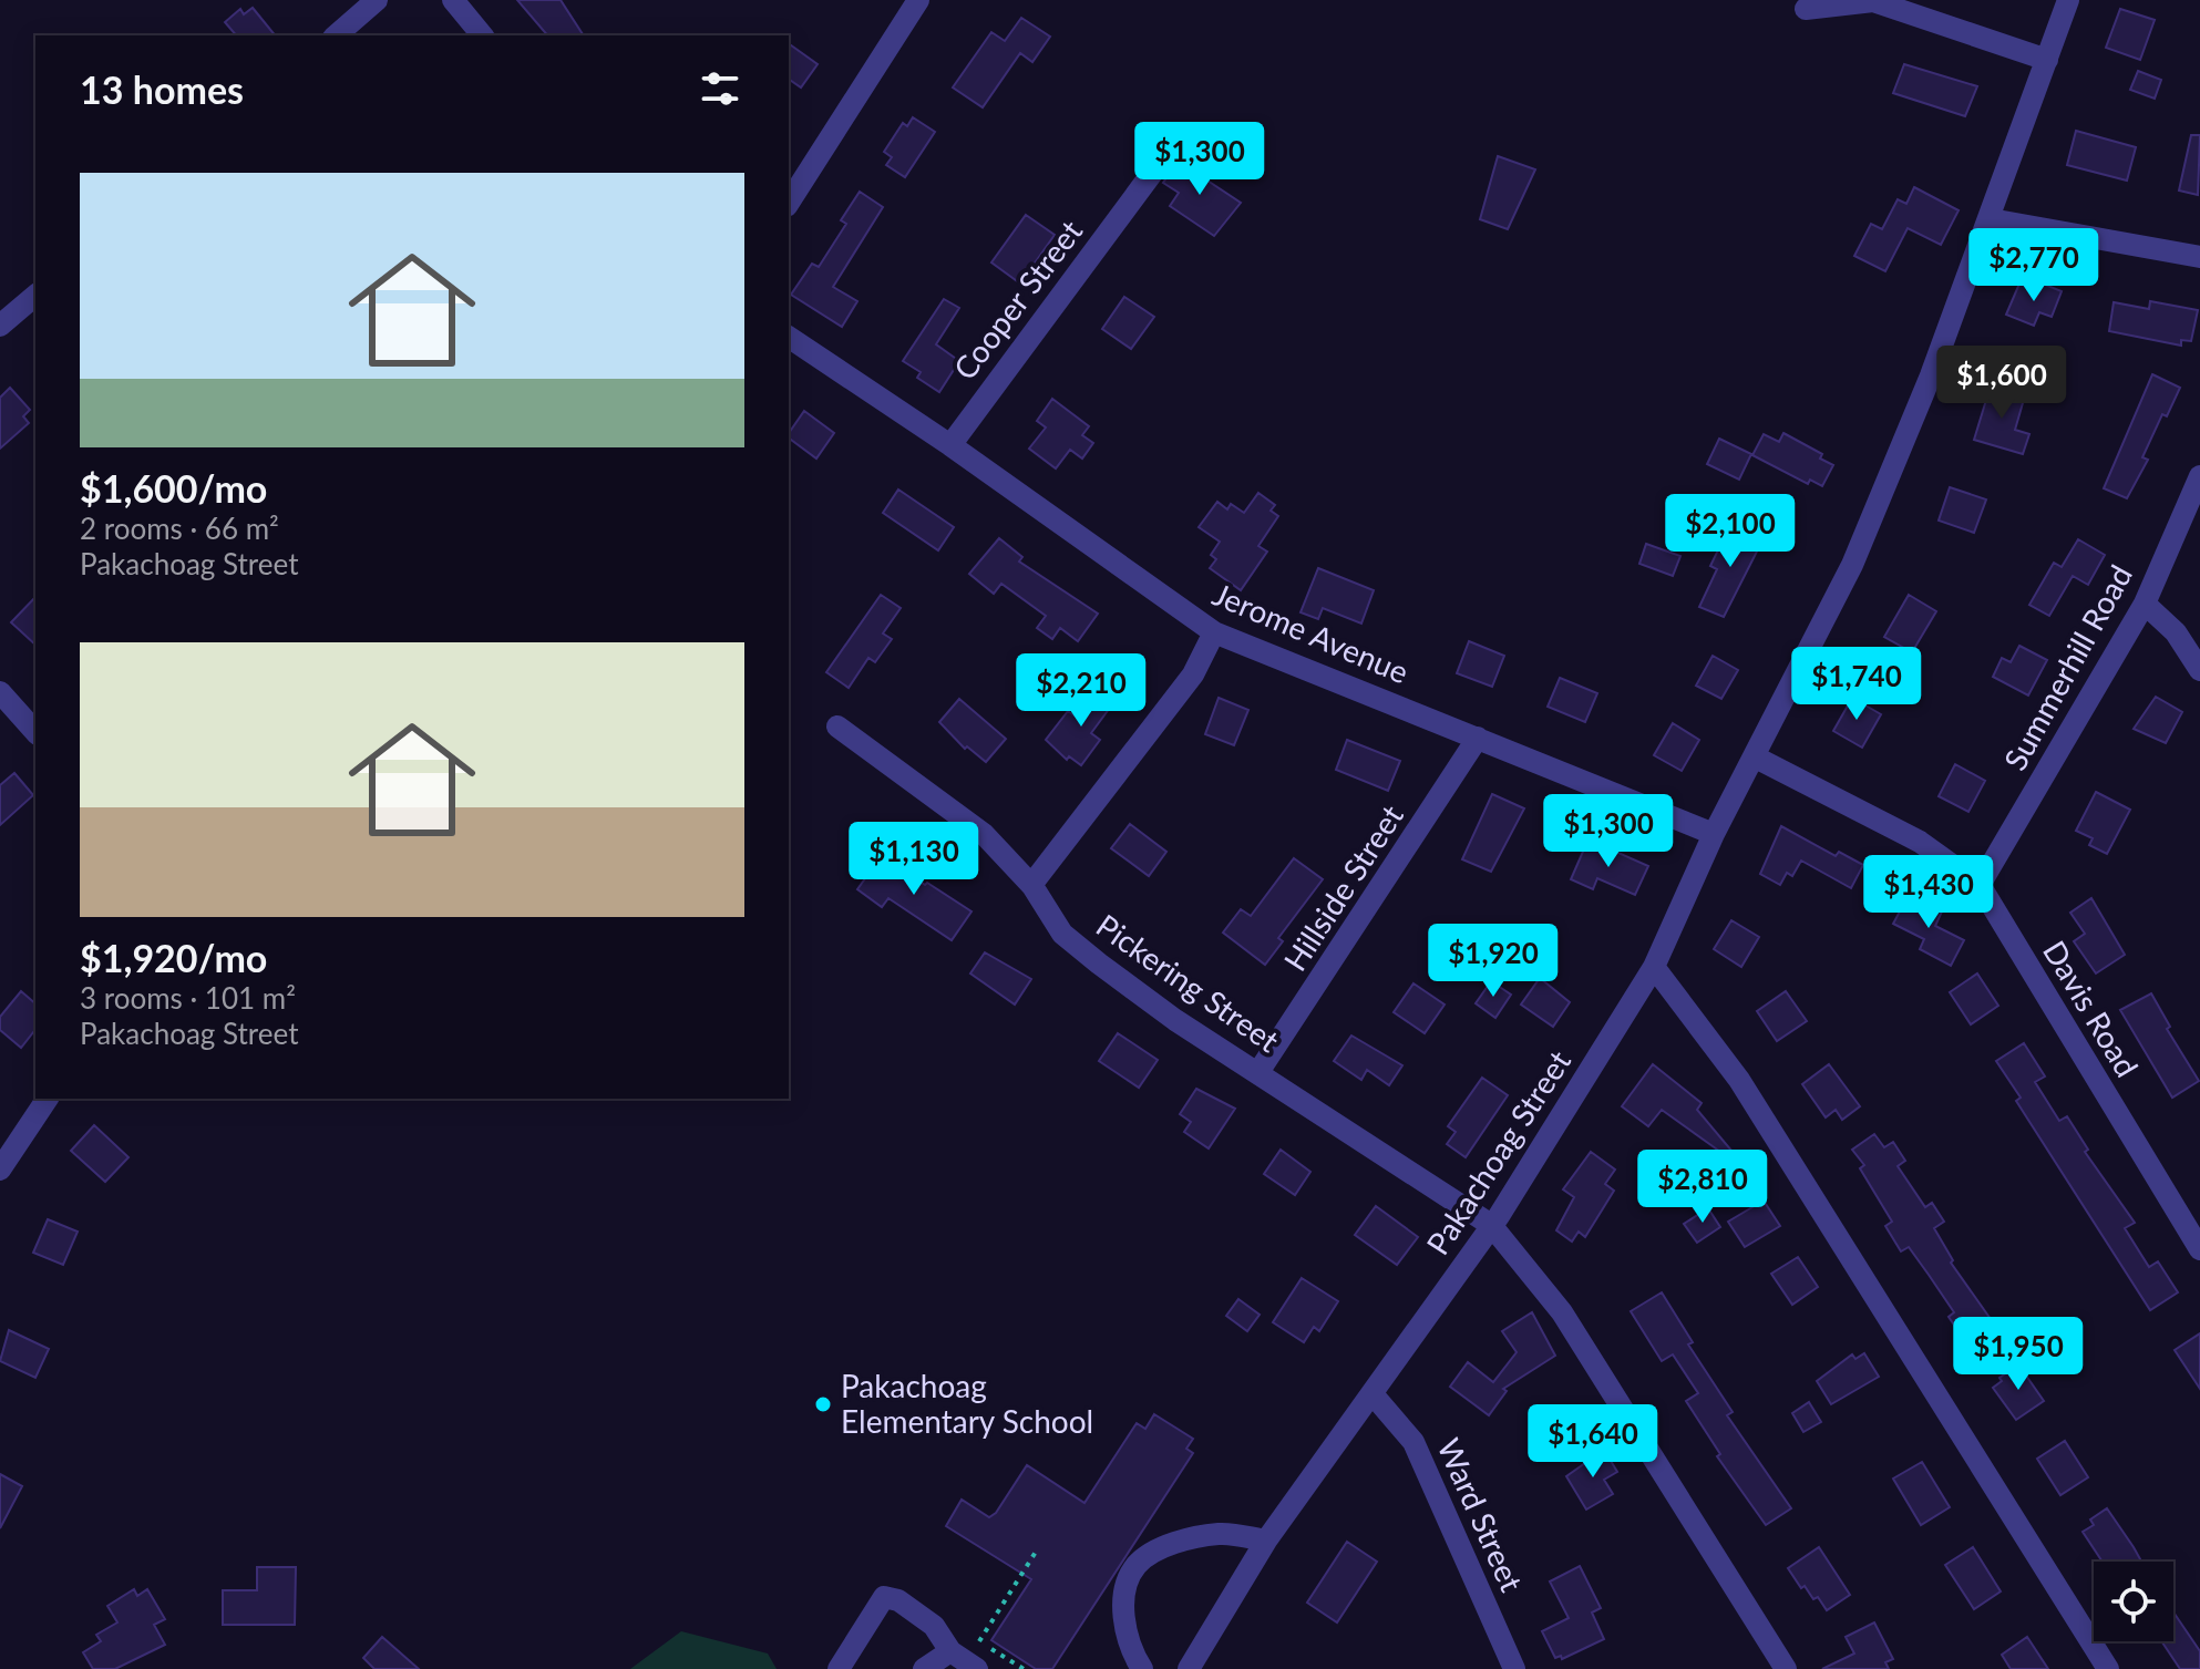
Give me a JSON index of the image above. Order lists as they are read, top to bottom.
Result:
{
  "streets": {
    "street": [
      "Cooper Street",
      "Jerome Avenue",
      "Summerhill Road",
      "Hillside Street",
      "Pickering Street",
      "Davis Road",
      "Pakachoag Street",
      "Ward Street"
    ]
  },
  "crossings": [
    ["Cooper Street", "Jerome Avenue"],
    ["Jerome Avenue", "Hillside Street"],
    ["Jerome Avenue", "Pakachoag Street"],
    ["Summerhill Road", "Davis Road"],
    ["Hillside Street", "Pickering Street"],
    ["Pickering Street", "Pakachoag Street"],
    ["Davis Road", "Pakachoag Street"],
    ["Pakachoag Street", "Ward Street"]
  ],
  "places": ["Pakachoag Elementary School"],
  "page": {
    "heading": "13 homes",
    "price": [
      "$1,300",
      "$2,770",
      "$1,600",
      "$2,100",
      "$1,740",
      "$2,210",
      "$1,300",
      "$1,130",
      "$1,430",
      "$1,920",
      "$2,810",
      "$1,950",
      "$1,640"
    ],
    "list": [
      {
        "name": "$1,600/mo",
        "note": "2 rooms · 66 m² · Pakachoag Street"
      },
      {
        "name": "$1,920/mo",
        "note": "3 rooms · 101 m² · Pakachoag Street"
      }
    ]
  }
}
